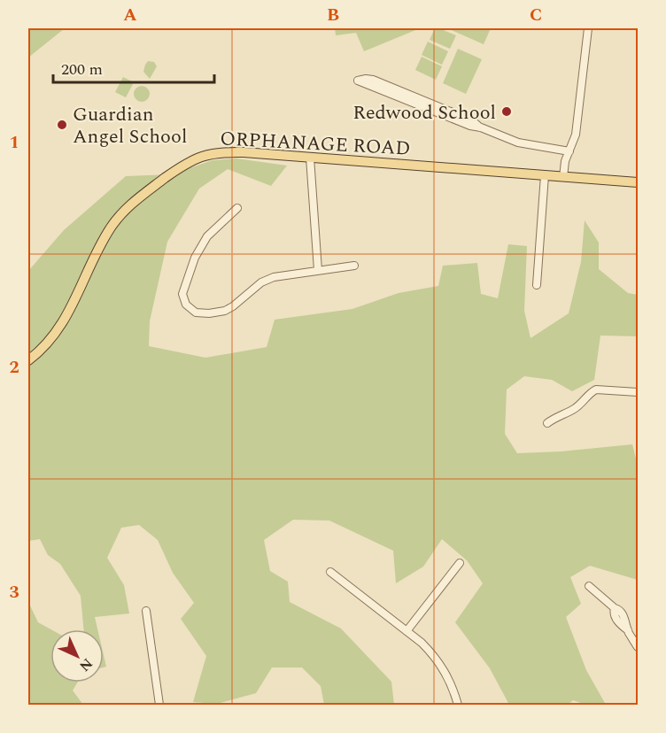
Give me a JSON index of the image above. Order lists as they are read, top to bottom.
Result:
{
  "streets": {
    "main road": ["ORPHANAGE ROAD"]
  },
  "places": ["Redwood School", "Guardian Angel School"],
  "scale_bar": "200 m",
  "north": "bottom right",
  "grid": {
    "columns": ["A", "B", "C"],
    "rows": ["1", "2", "3"]
  }
}
